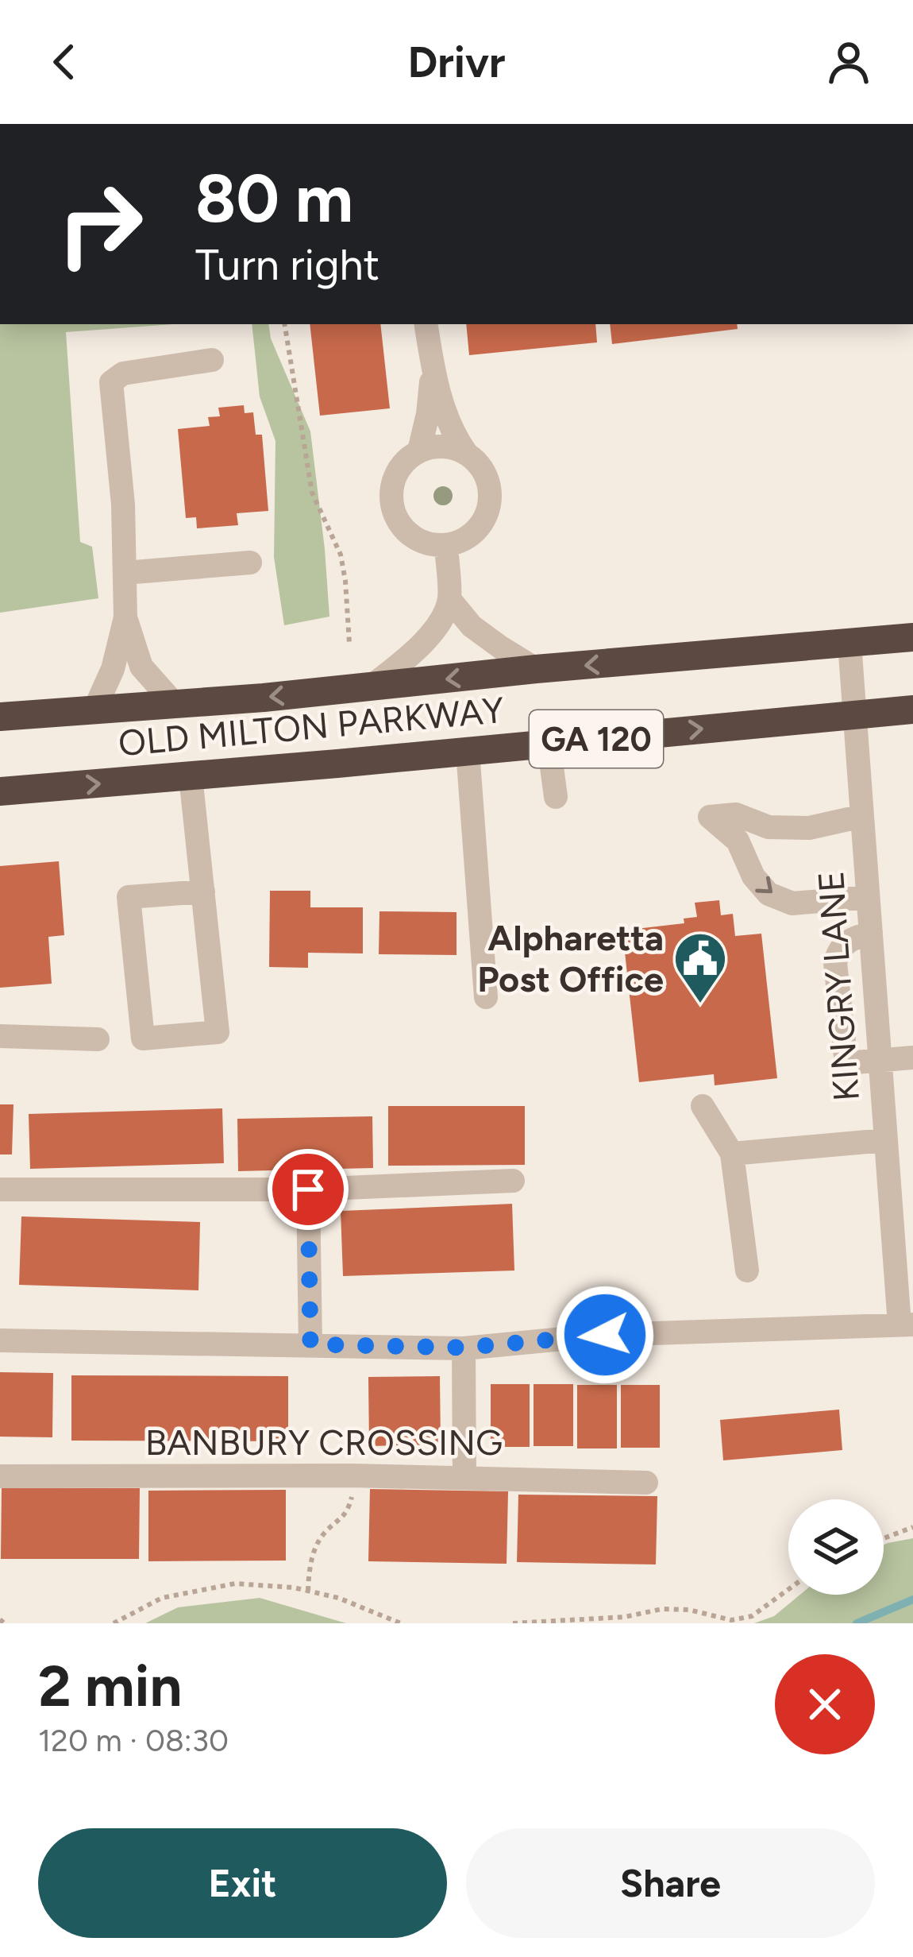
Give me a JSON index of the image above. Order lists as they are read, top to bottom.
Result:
{
  "streets": {
    "highway": ["OLD MILTON PARKWAY", "GA 120"],
    "street": ["KINGRY LANE", "BANBURY CROSSING"]
  },
  "crossings": [
    ["OLD MILTON PARKWAY", "KINGRY LANE"]
  ],
  "places": {
    "public building": ["Alpharetta Post Office"]
  },
  "page": {
    "header": "Drivr",
    "turn": ["80 m", "Turn right"],
    "heading": ["2 min", "120 m · 08:30"],
    "buttons": ["Exit", "Share"]
  }
}
